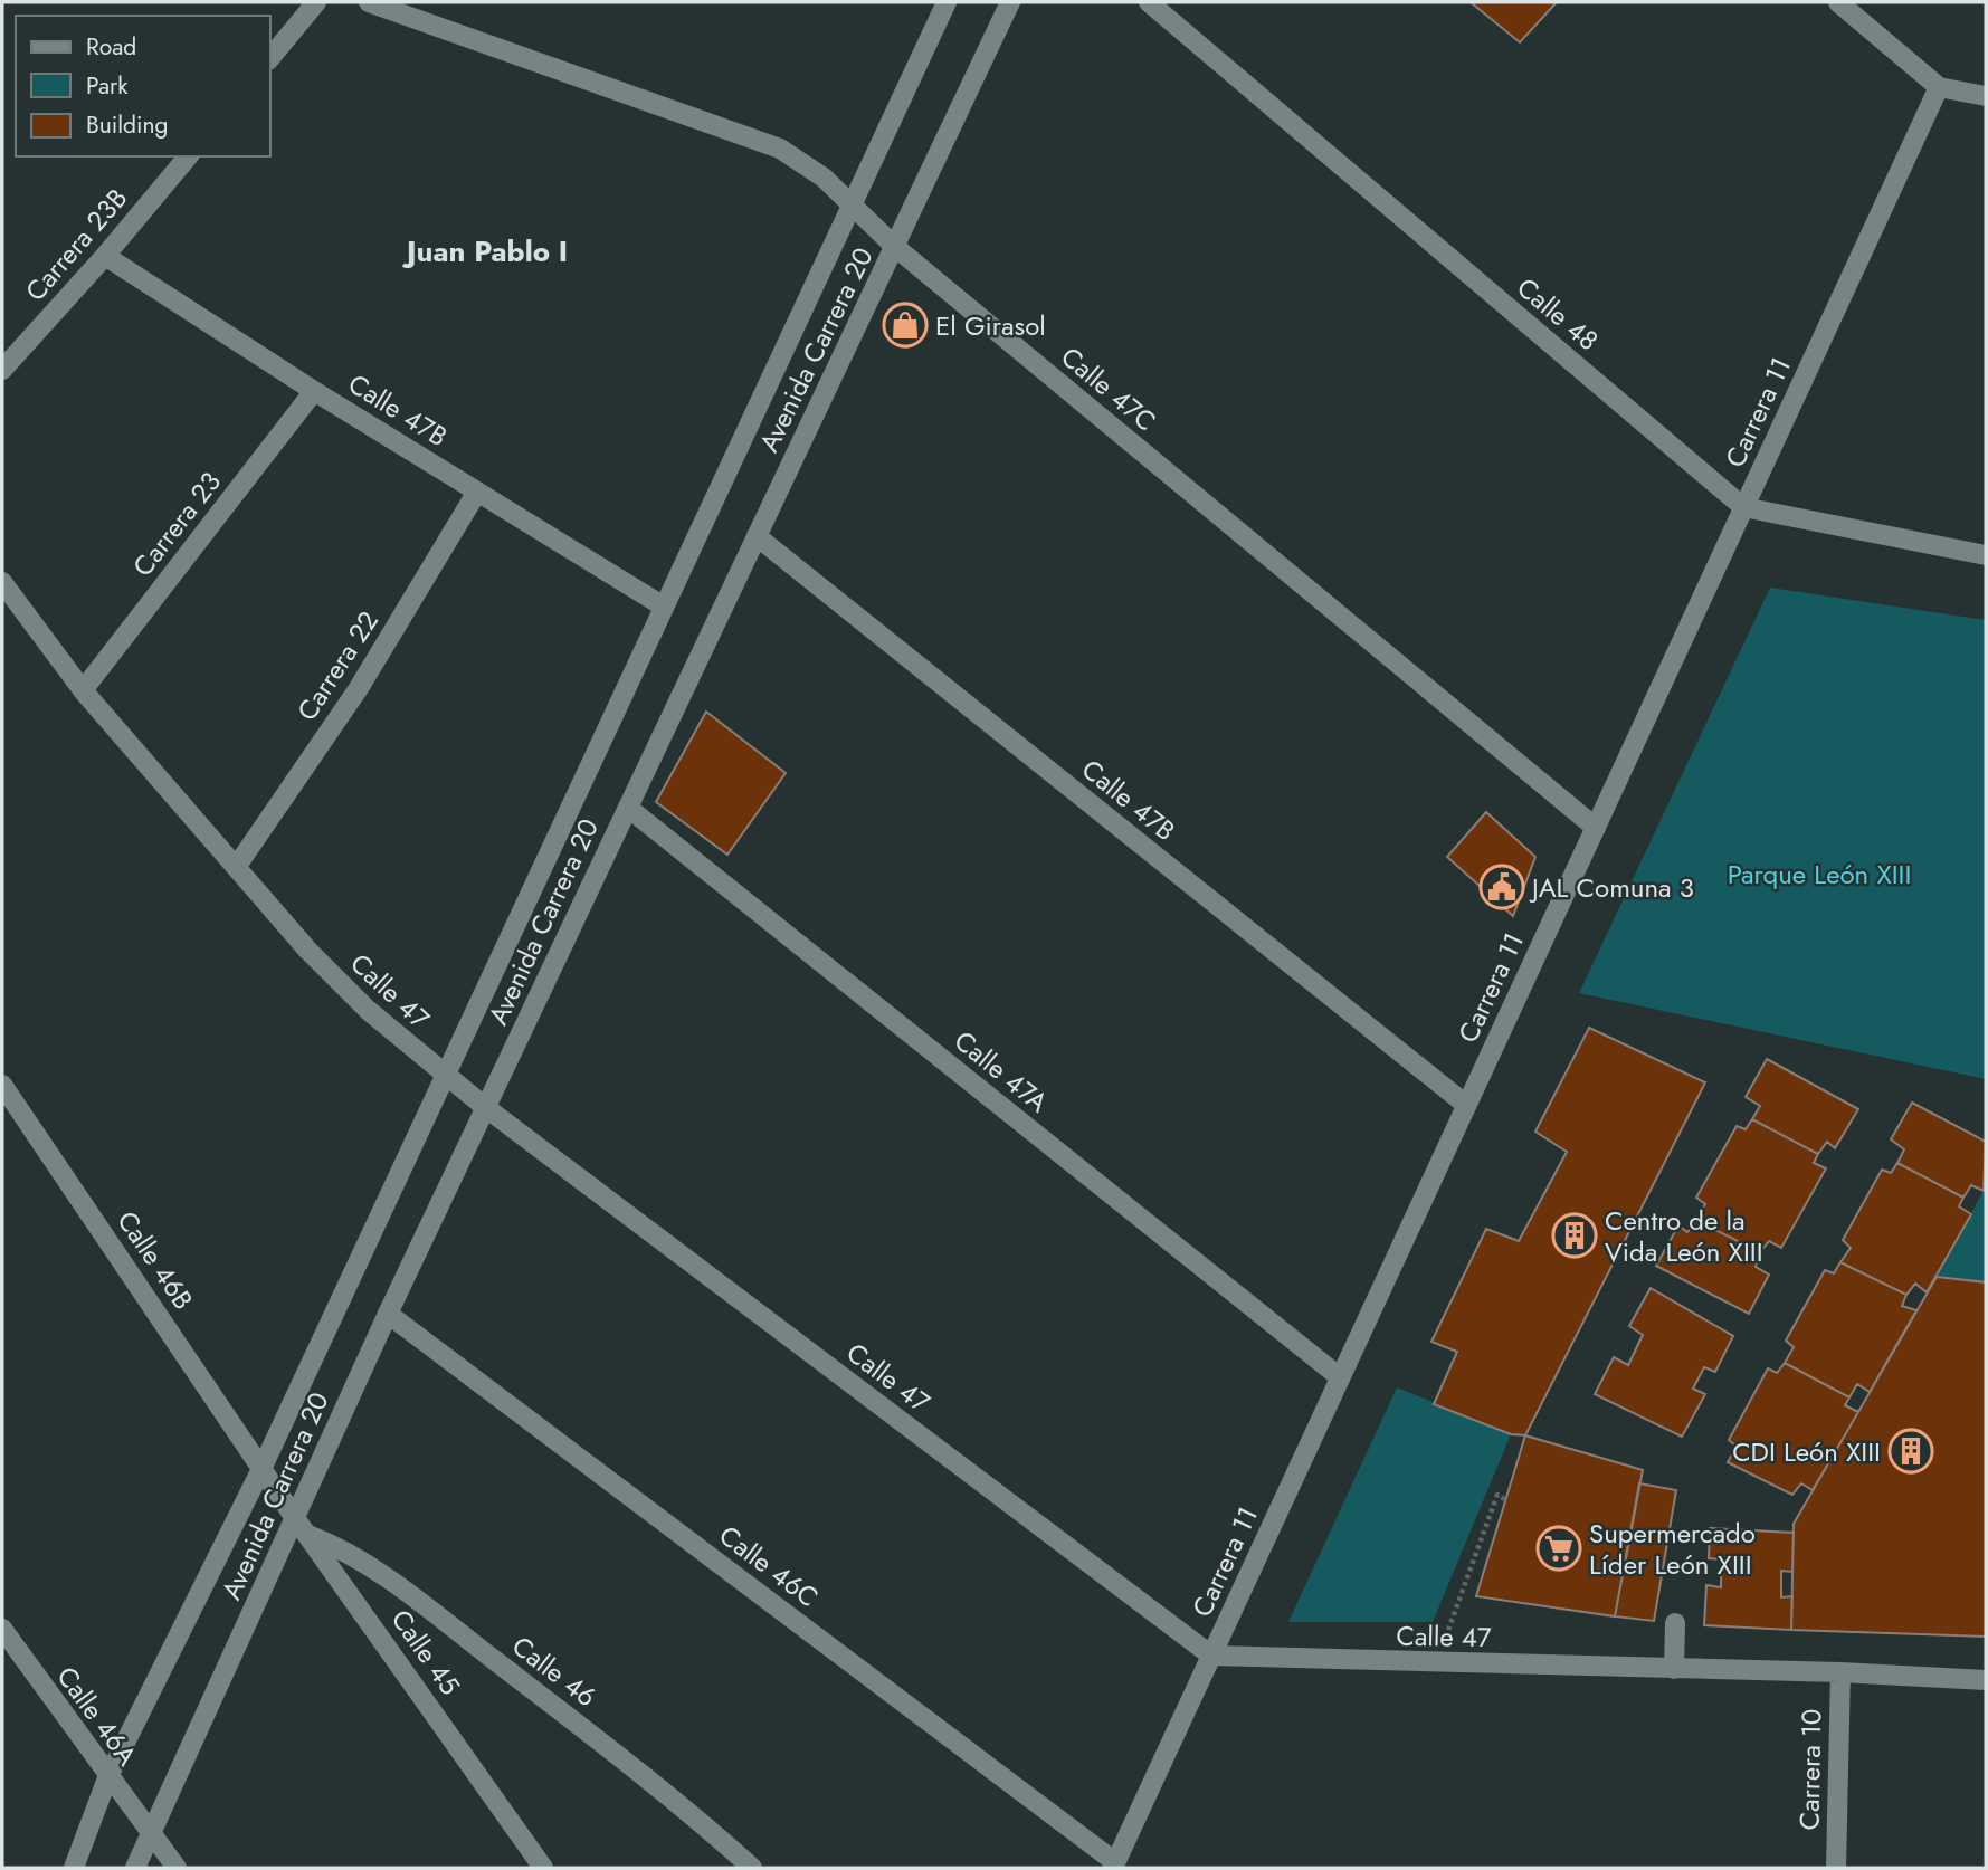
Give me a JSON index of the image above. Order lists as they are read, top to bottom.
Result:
{
  "streets": {
    "street": [
      "Carrera 23B",
      "Calle 48",
      "Avenida Carrera 20",
      "Calle 47C",
      "Calle 47B",
      "Carrera 11",
      "Carrera 23",
      "Carrera 22",
      "Calle 47",
      "Calle 47A",
      "Calle 46B",
      "Calle 46C",
      "Calle 45",
      "Calle 46",
      "Calle 46A",
      "Carrera 10"
    ]
  },
  "crossings": [
    ["Carrera 23B", "Calle 47B"],
    ["Calle 48", "Carrera 11"],
    ["Avenida Carrera 20", "Calle 47C"],
    ["Avenida Carrera 20", "Calle 47B"],
    ["Avenida Carrera 20", "Calle 47"],
    ["Avenida Carrera 20", "Calle 47A"],
    ["Avenida Carrera 20", "Calle 46B"],
    ["Avenida Carrera 20", "Calle 46C"],
    ["Avenida Carrera 20", "Calle 45"],
    ["Avenida Carrera 20", "Calle 46A"],
    ["Calle 47C", "Carrera 11"],
    ["Calle 47B", "Carrera 11"],
    ["Calle 47B", "Carrera 23"],
    ["Calle 47B", "Carrera 22"],
    ["Carrera 11", "Calle 47"],
    ["Carrera 11", "Calle 47A"],
    ["Carrera 11", "Calle 46C"],
    ["Carrera 23", "Calle 47"],
    ["Carrera 22", "Calle 47"],
    ["Calle 47", "Carrera 10"],
    ["Calle 46B", "Calle 45"],
    ["Calle 45", "Calle 46"]
  ],
  "districts": ["Juan Pablo I"],
  "parks": ["Parque León XIII"],
  "places": {
    "shop": ["El Girasol"],
    "public building": ["JAL Comuna 3"],
    "building": ["Centro de la Vida León XIII", "CDI León XIII"],
    "supermarket": ["Supermercado Líder León XIII"]
  },
  "legend": ["Road", "Park", "Building"]
}
